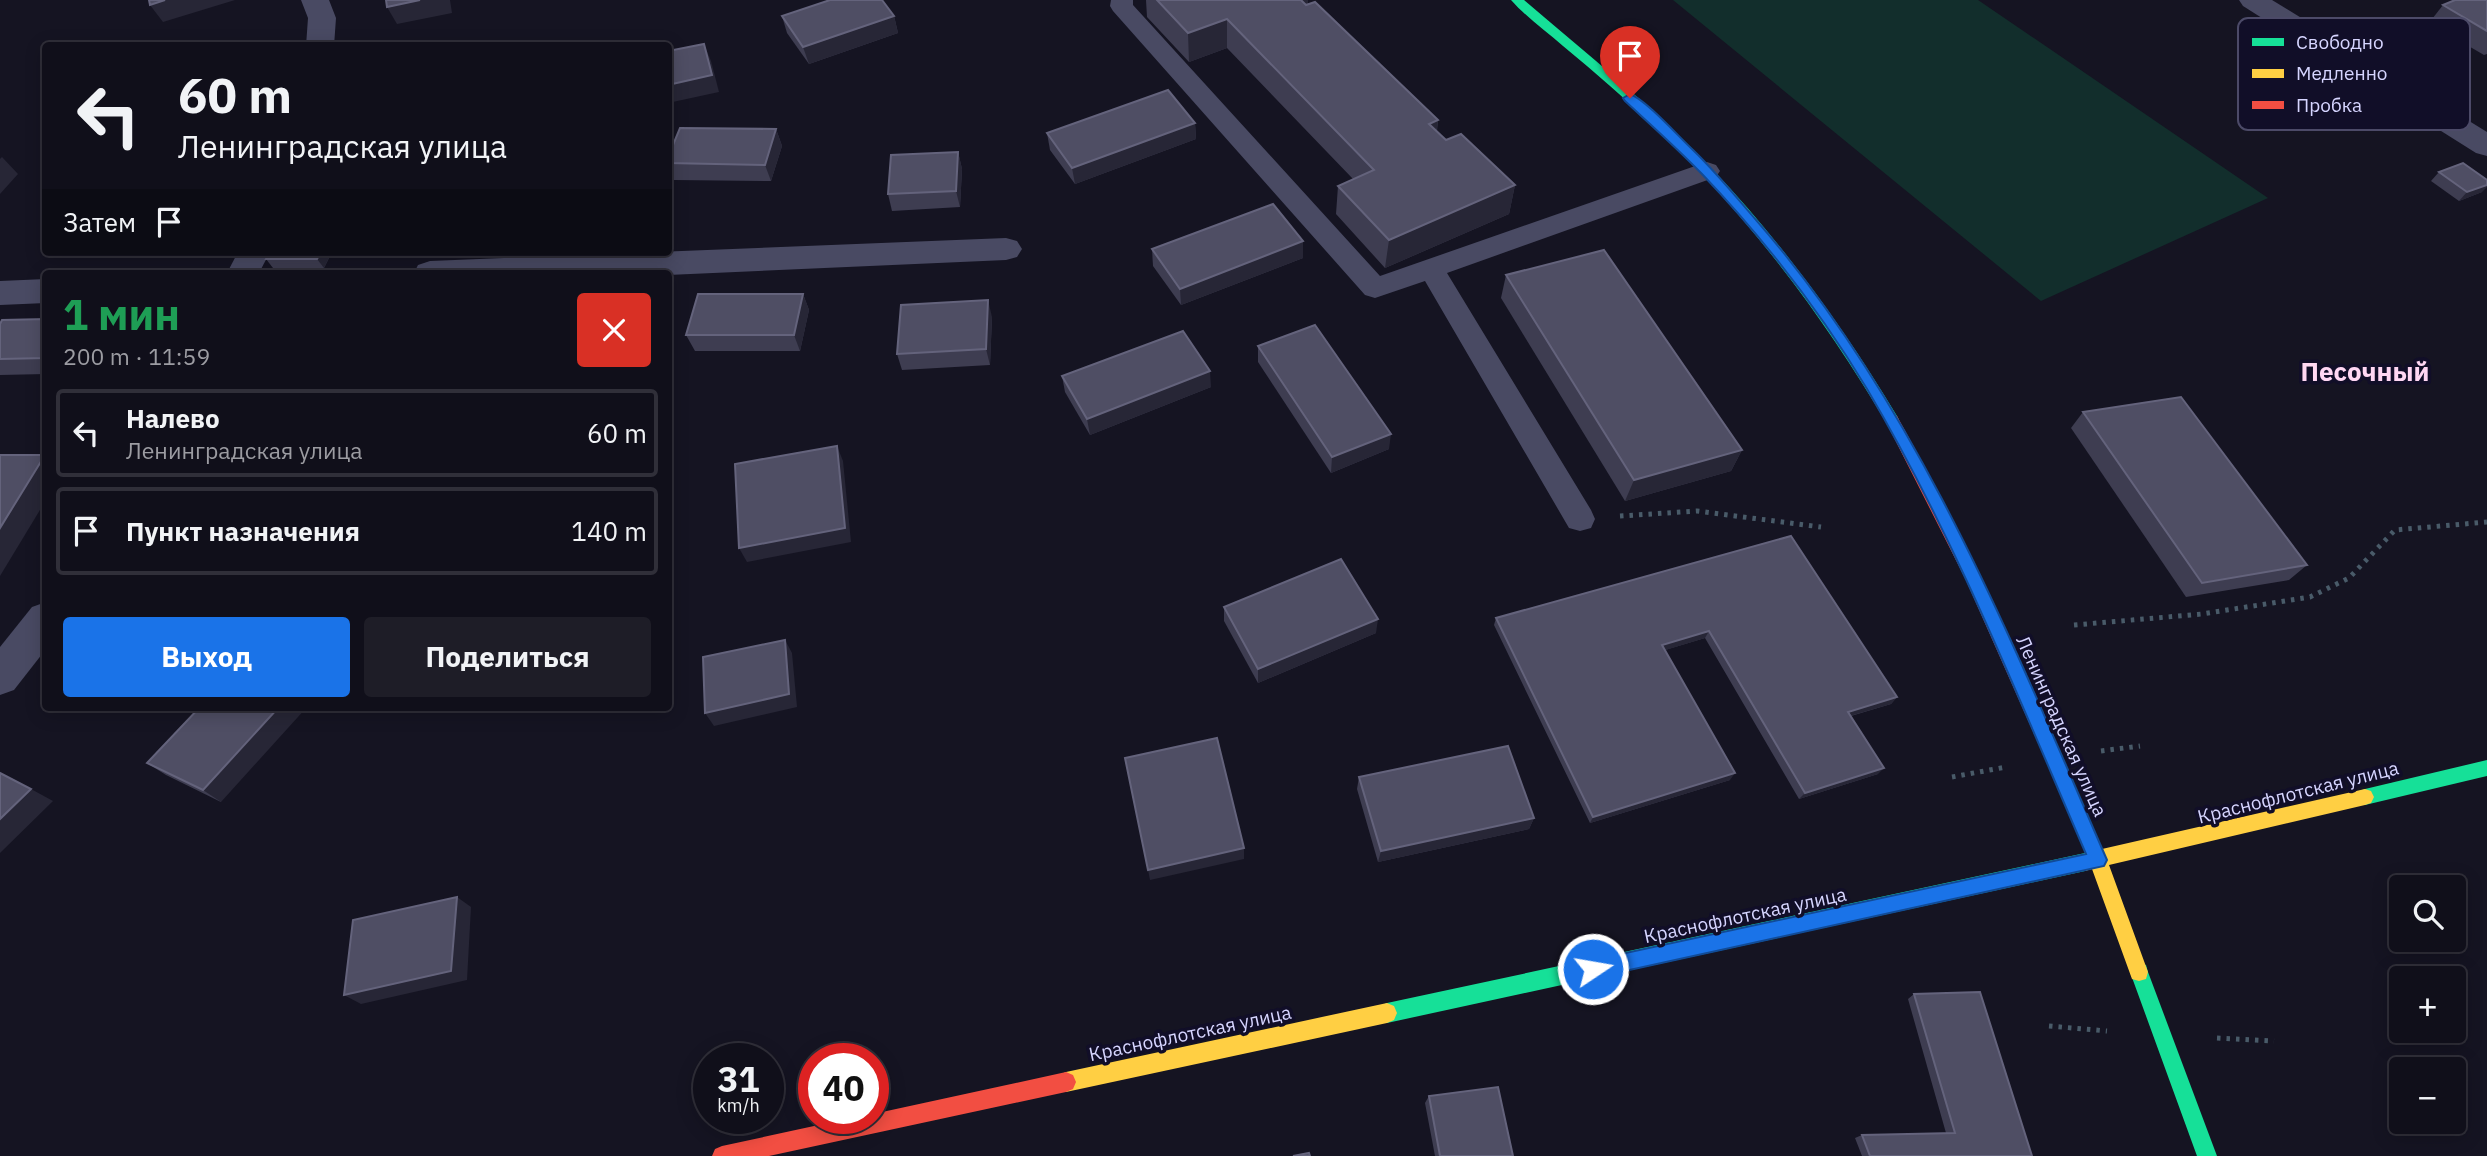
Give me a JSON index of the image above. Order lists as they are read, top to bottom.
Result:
{
  "streets": {
    "street": ["Ленинградская улица", "Краснофлотская улица"]
  },
  "crossings": [
    ["Ленинградская улица", "Краснофлотская улица"]
  ],
  "districts": ["Песочный"],
  "legend": ["Свободно", "Медленно", "Пробка"],
  "page": {
    "turn": ["60 m", "Ленинградская улица"],
    "then": "Затем",
    "heading": ["1 мин", "200 m · 11:59"],
    "list": [
      {
        "name": "Налево",
        "note": "Ленинградская улица",
        "value": "60 m"
      },
      {
        "name": "Пункт назначения",
        "value": "140 m"
      }
    ],
    "buttons": ["Выход", "Поделиться"],
    "map_buttons": ["+", "−"],
    "speed": "31 km/h",
    "limit": "40"
  }
}
